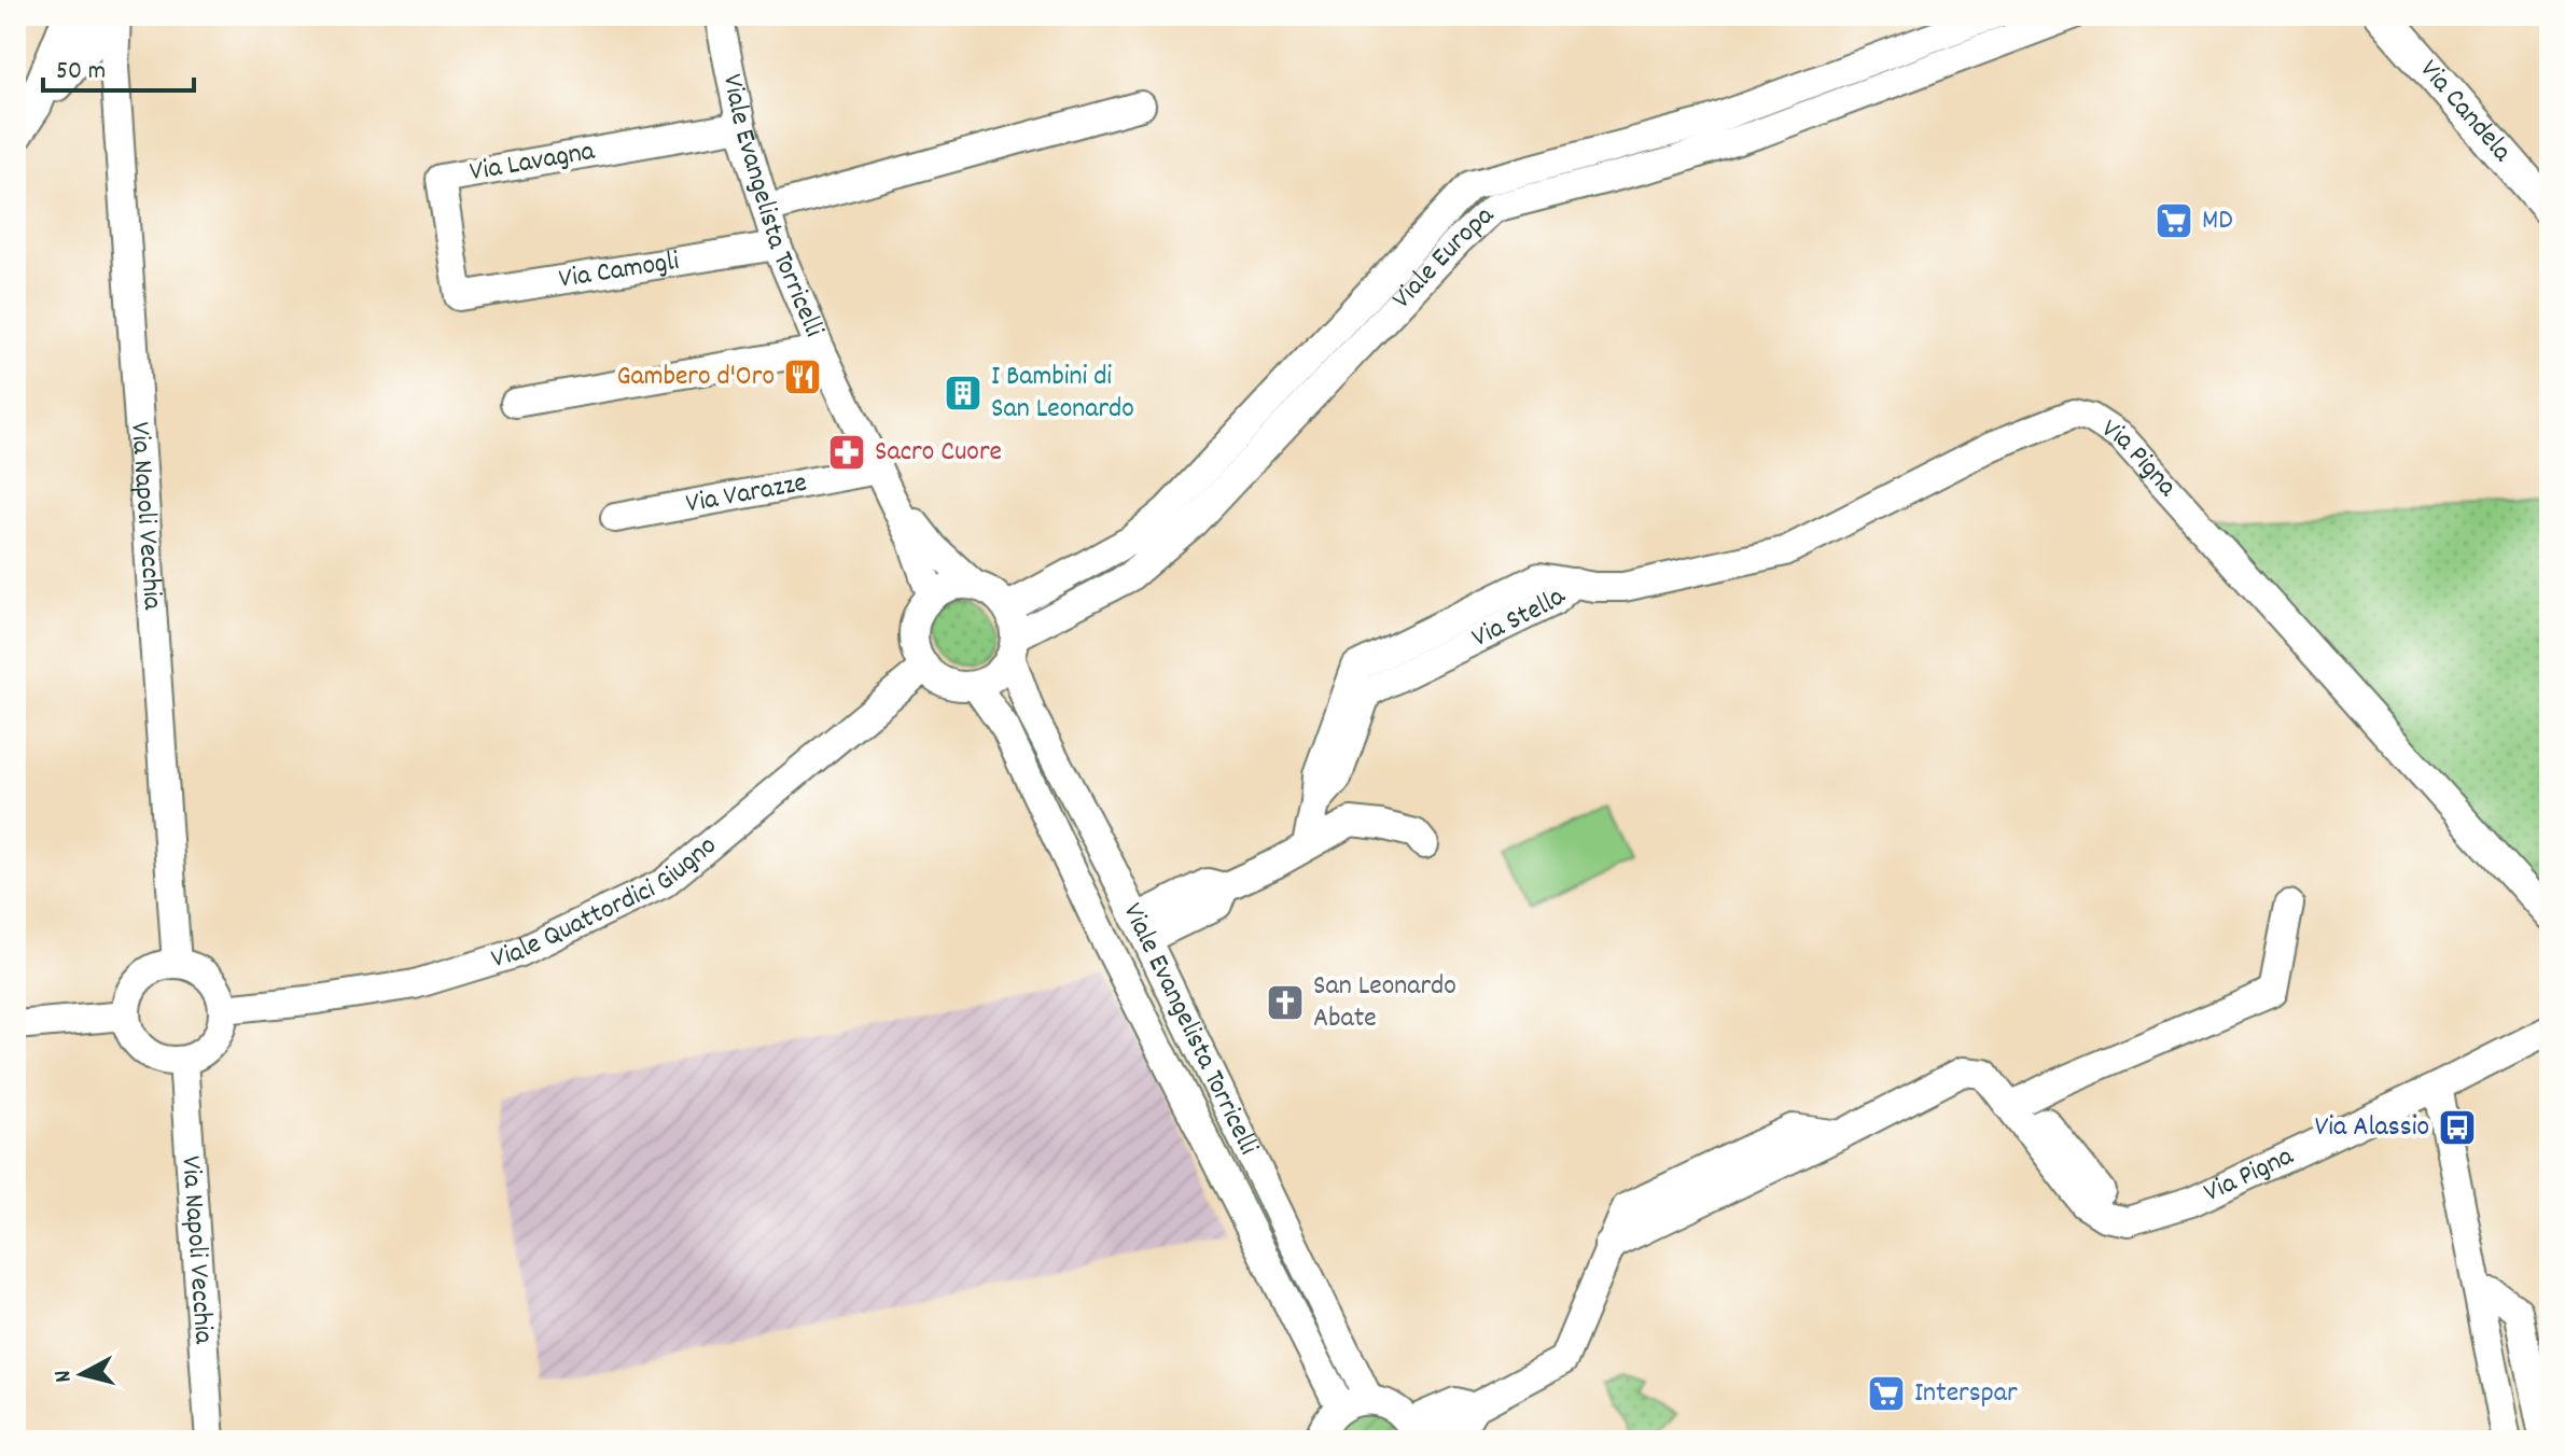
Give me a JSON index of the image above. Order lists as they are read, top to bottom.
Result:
{
  "streets": {
    "main road": ["Via Candela"],
    "street": [
      "Via Lavagna",
      "Viale Evangelista Torricelli",
      "Viale Europa",
      "Via Camogli",
      "Via Pigna",
      "Via Varazze",
      "Via Napoli Vecchia",
      "Via Stella",
      "Viale Quattordici Giugno"
    ]
  },
  "crossings": [
    ["Via Lavagna", "Viale Evangelista Torricelli"],
    ["Via Lavagna", "Via Camogli"],
    ["Viale Evangelista Torricelli", "Viale Europa"],
    ["Viale Evangelista Torricelli", "Via Camogli"],
    ["Viale Evangelista Torricelli", "Via Varazze"],
    ["Viale Evangelista Torricelli", "Viale Quattordici Giugno"],
    ["Viale Europa", "Viale Quattordici Giugno"],
    ["Via Pigna", "Via Stella"],
    ["Via Napoli Vecchia", "Viale Quattordici Giugno"]
  ],
  "places": {
    "supermarket": ["MD", "Interspar"],
    "restaurant": ["Gambero d'Oro"],
    "building": ["I Bambini di San Leonardo"],
    "pharmacy": ["Sacro Cuore"],
    "church": ["San Leonardo Abate"],
    "bus stop": ["Via Alassio"]
  },
  "scale_bar": "50 m",
  "north": "left"
}
